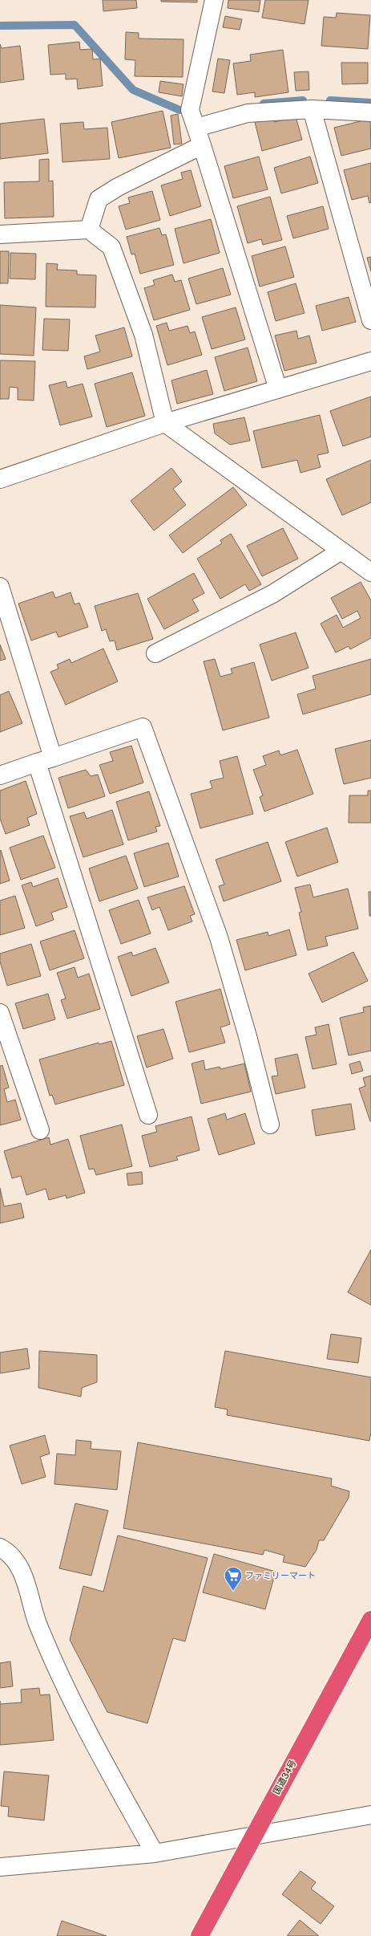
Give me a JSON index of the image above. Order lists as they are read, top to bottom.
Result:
{
  "streets": {
    "highway": ["国道34号"]
  },
  "places": {
    "supermarket": ["ファミリーマート"]
  }
}
